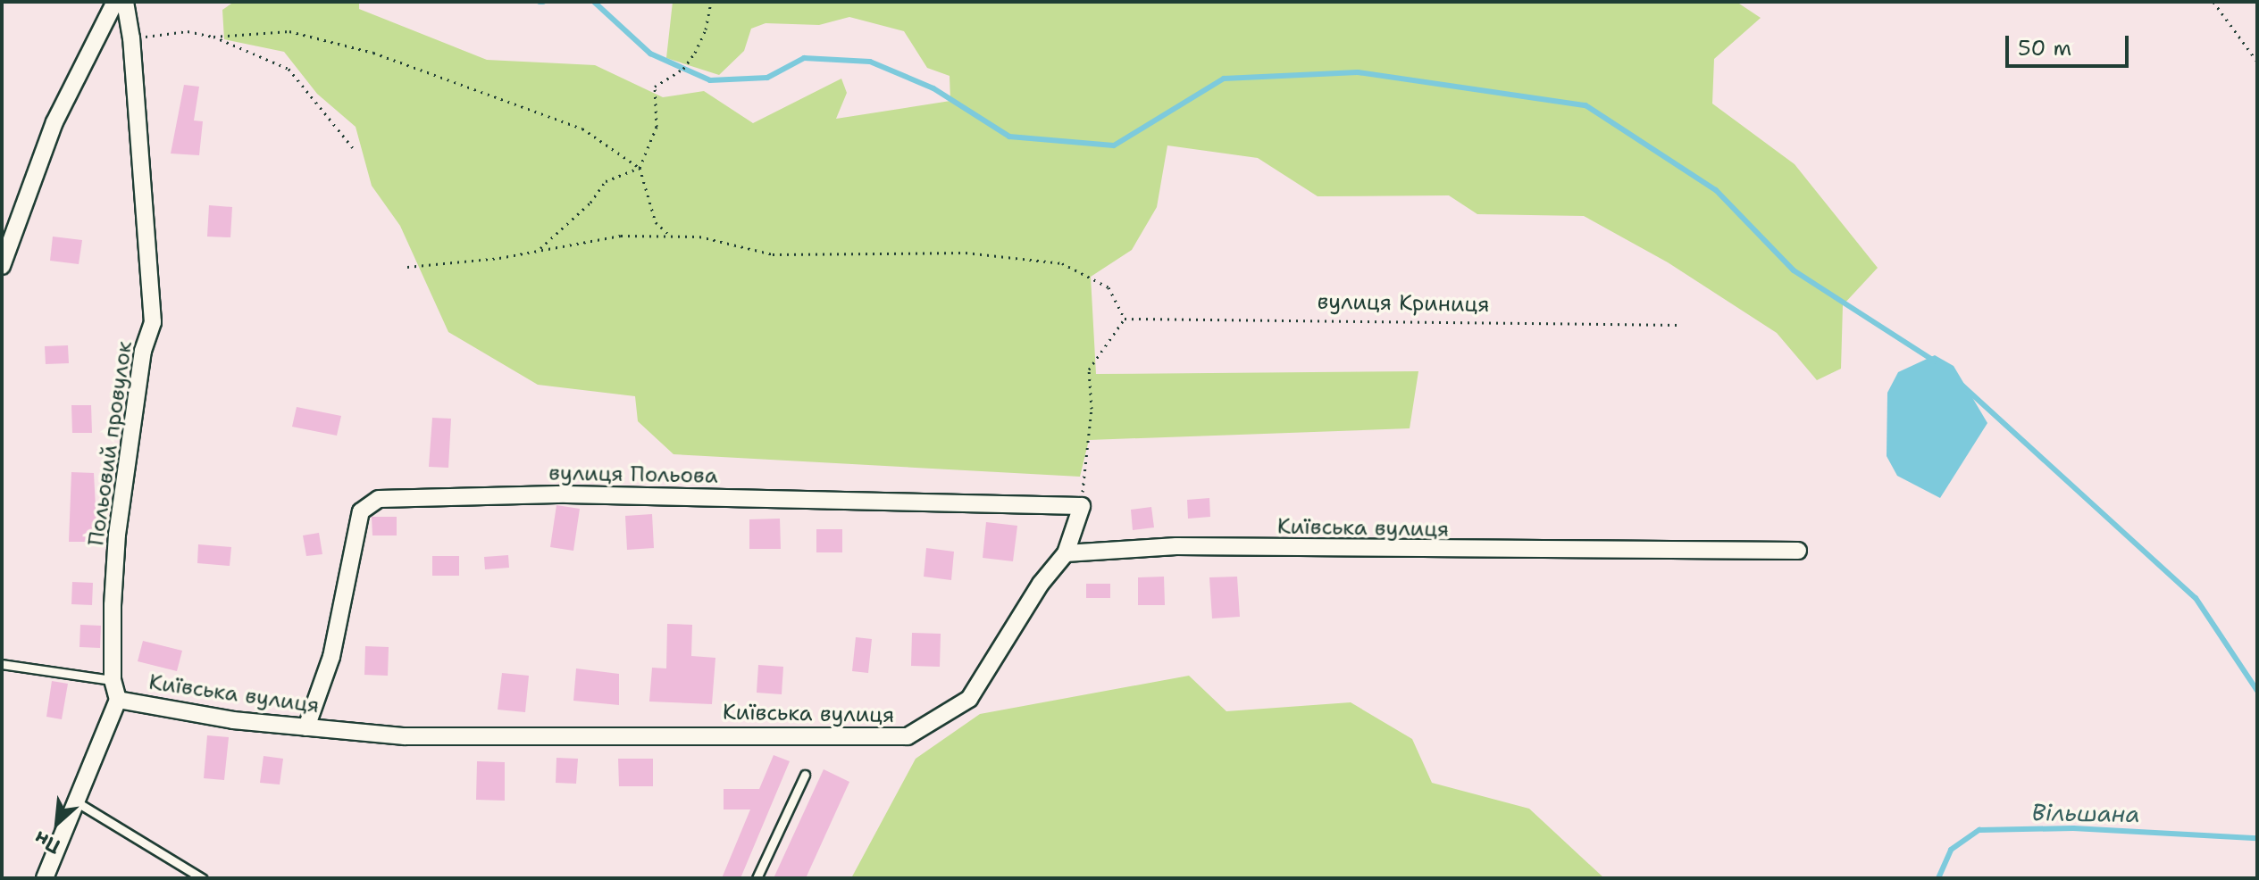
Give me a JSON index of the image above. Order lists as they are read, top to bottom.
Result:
{
  "streets": {
    "street": ["Польовий провулок", "вулиця Польова", "Київська вулиця"],
    "path": ["вулиця Криниця"]
  },
  "crossings": [
    ["Польовий провулок", "Київська вулиця"],
    ["вулиця Польова", "Київська вулиця"]
  ],
  "water": ["Вільшана"],
  "scale_bar": "50 m",
  "north": "bottom left"
}
